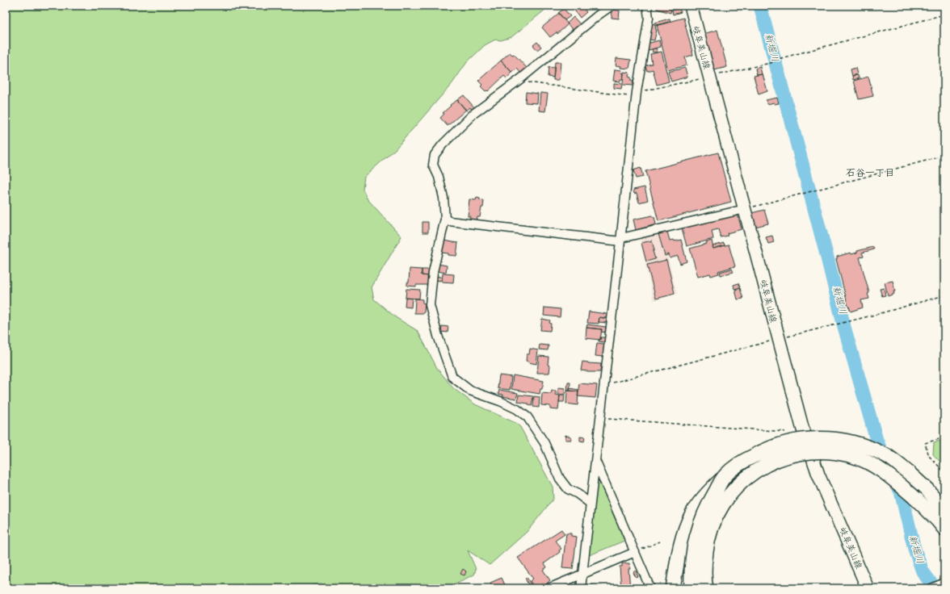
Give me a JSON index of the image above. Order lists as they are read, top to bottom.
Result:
{
  "streets": {
    "main road": ["岐阜美山線"]
  },
  "districts": ["石谷一丁目"],
  "water": ["新堀川"]
}
